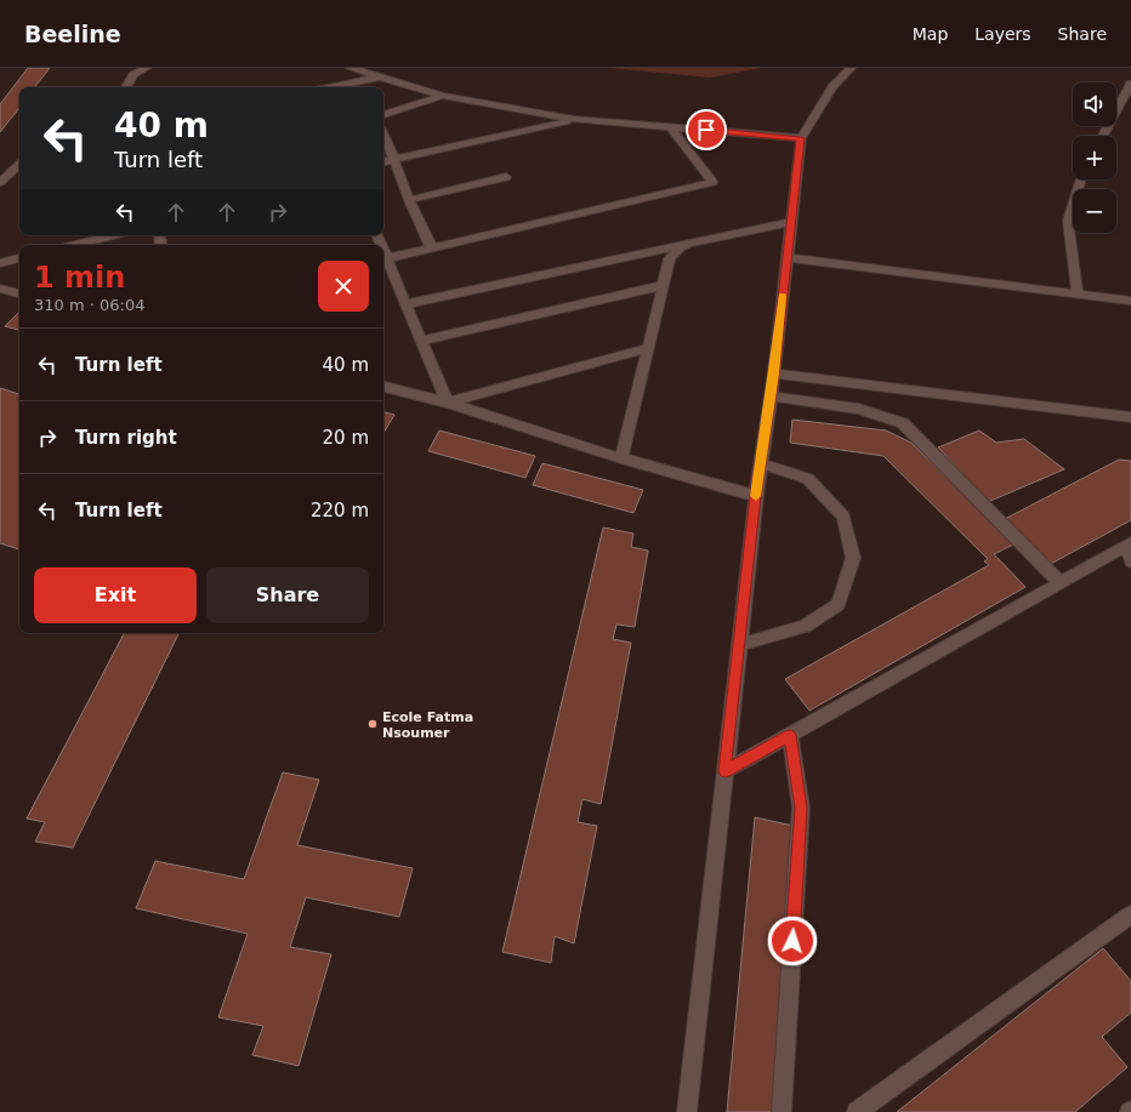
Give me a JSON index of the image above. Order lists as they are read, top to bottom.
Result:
{
  "places": ["Ecole Fatma Nsoumer"],
  "page": {
    "header": "Beeline",
    "nav": ["Map", "Layers", "Share"],
    "map_buttons": ["+", "−"],
    "turn": ["40 m", "Turn left"],
    "heading": ["1 min", "310 m · 06:04"],
    "list": [
      {
        "name": "Turn left",
        "value": "40 m"
      },
      {
        "name": "Turn right",
        "value": "20 m"
      },
      {
        "name": "Turn left",
        "value": "220 m"
      }
    ],
    "buttons": ["Exit", "Share"]
  }
}
